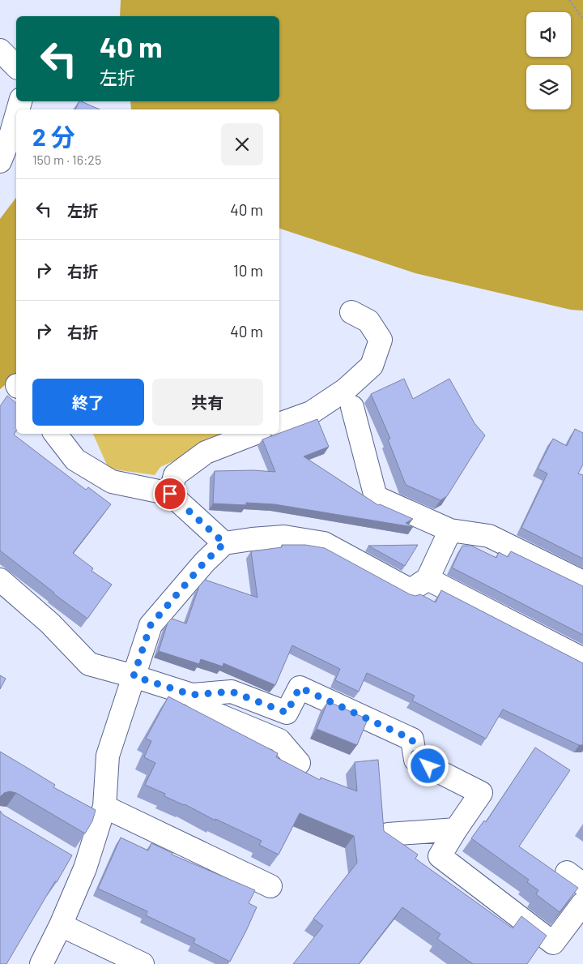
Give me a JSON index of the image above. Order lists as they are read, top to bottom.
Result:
{
  "page": {
    "turn": ["40 m", "左折"],
    "heading": ["2 分", "150 m · 16:25"],
    "list": [
      {
        "name": "左折",
        "value": "40 m"
      },
      {
        "name": "右折",
        "value": "10 m"
      },
      {
        "name": "右折",
        "value": "40 m"
      }
    ],
    "buttons": ["終了", "共有"]
  }
}
